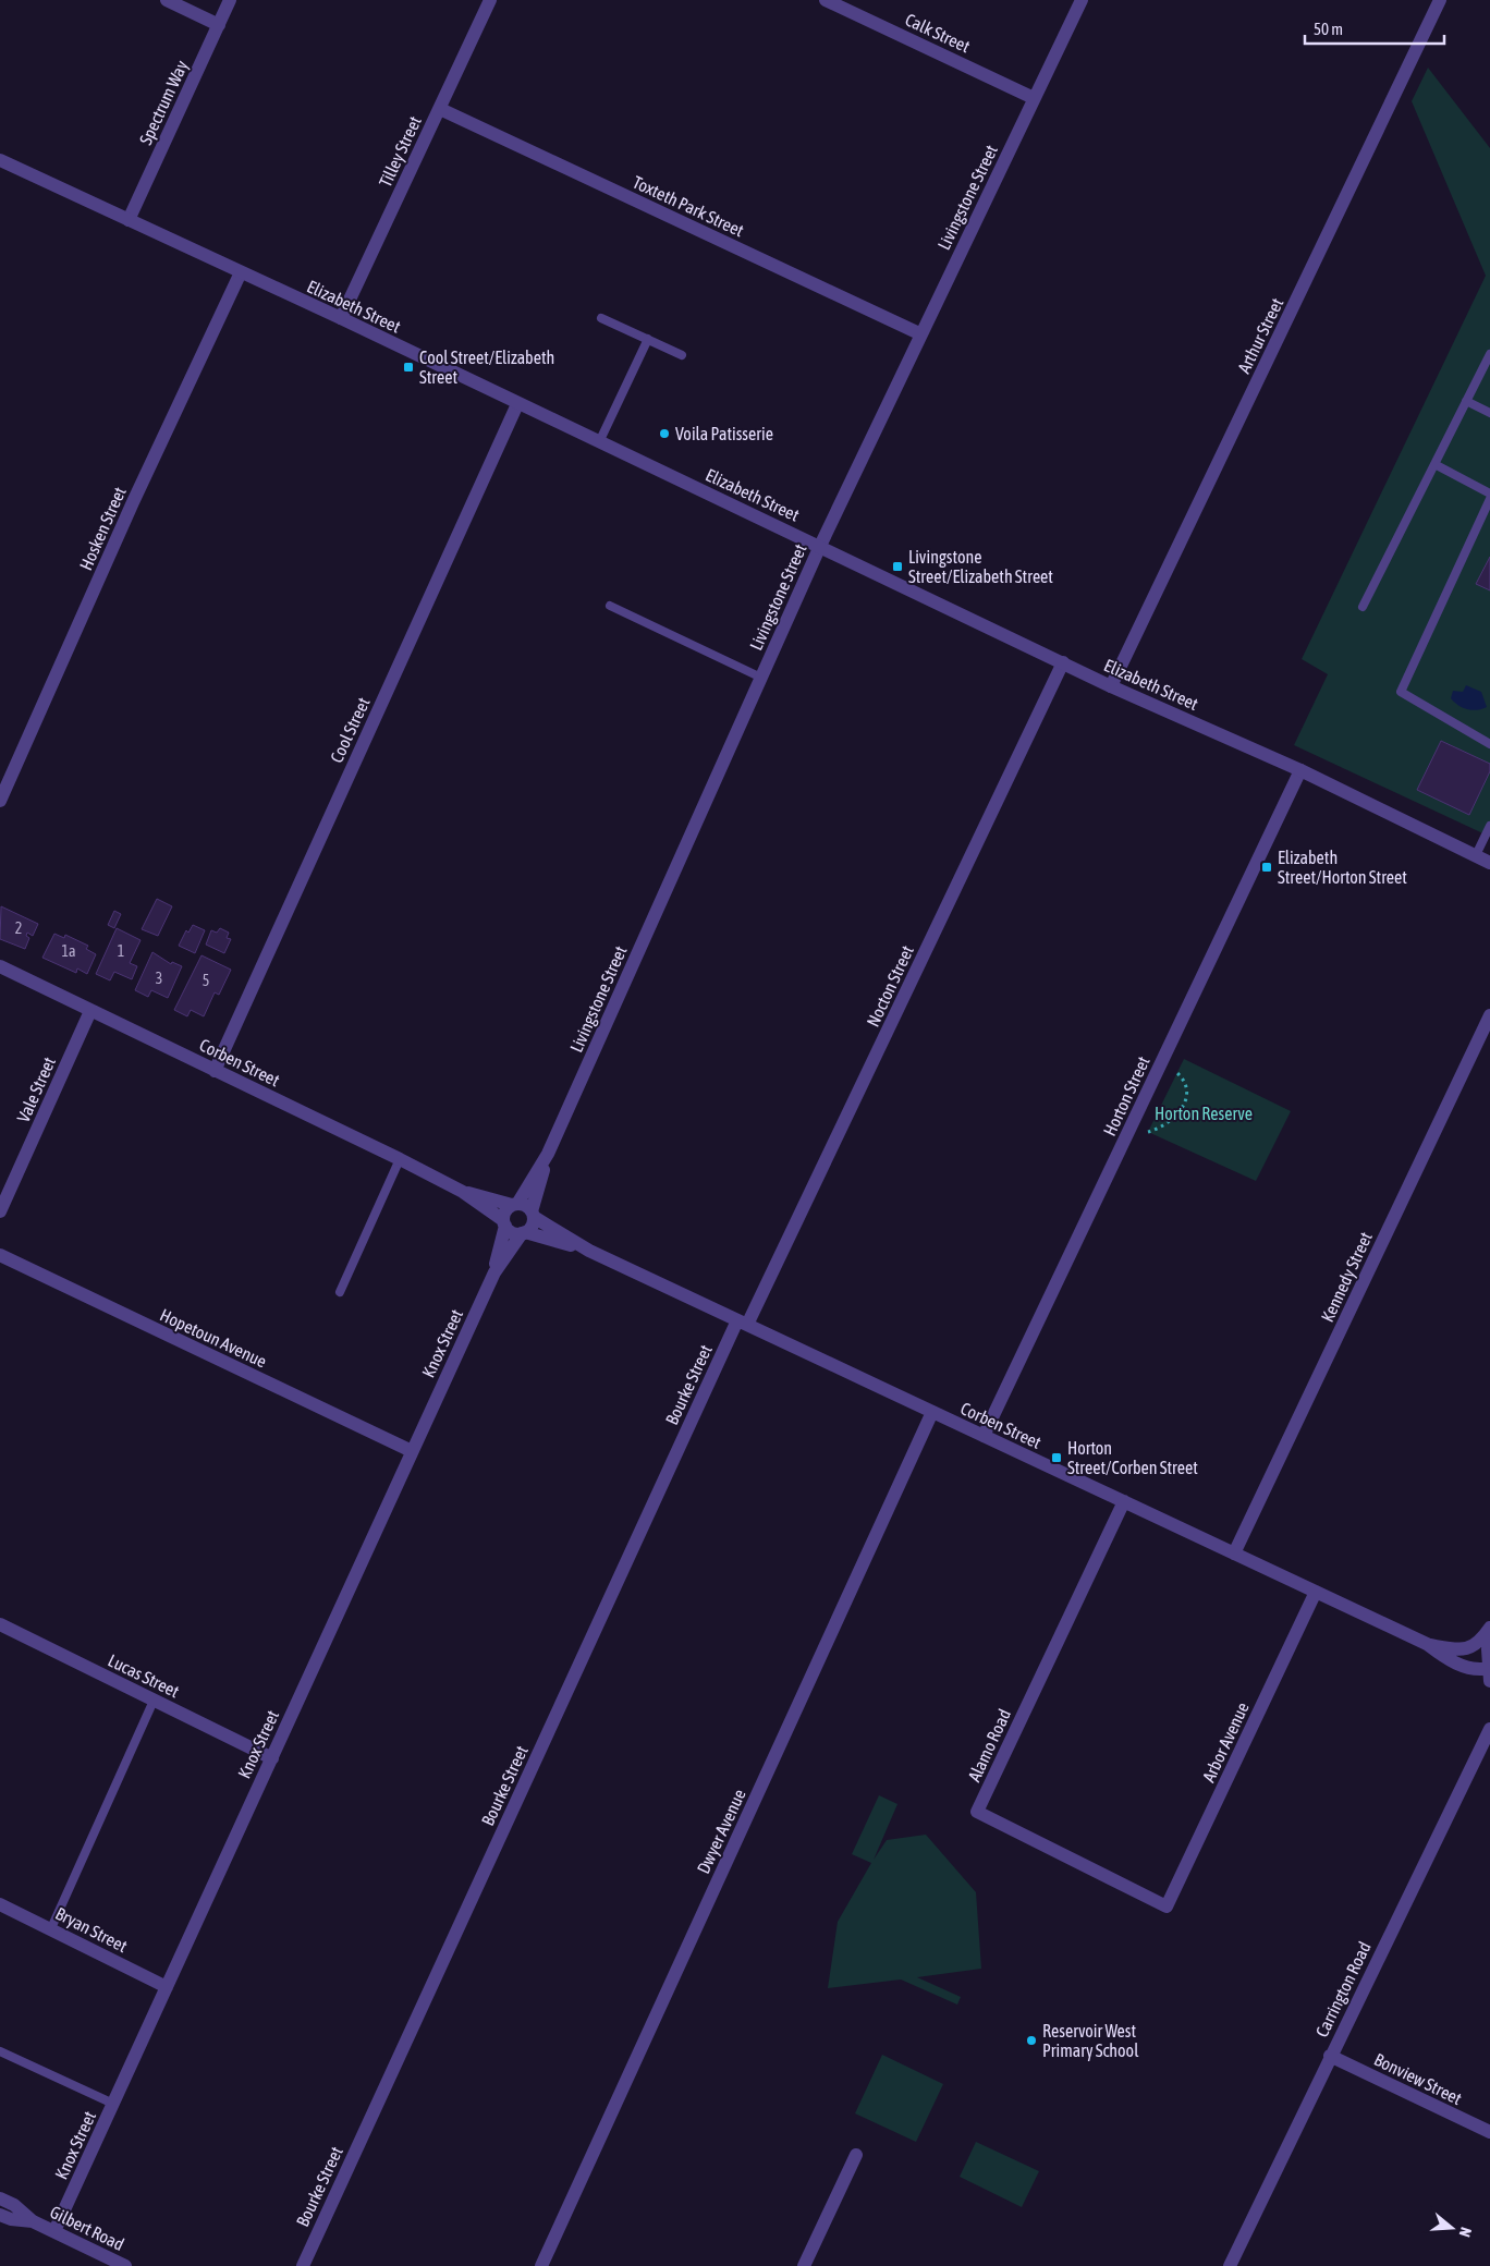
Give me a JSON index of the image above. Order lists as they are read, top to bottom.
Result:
{
  "streets": {
    "street": [
      "Calk Street",
      "Spectrum Way",
      "Tilley Street",
      "Livingstone Street",
      "Toxteth Park Street",
      "Elizabeth Street",
      "Arthur Street",
      "Hosken Street",
      "Cool Street",
      "Nocton Street",
      "Corben Street",
      "Vale Street",
      "Horton Street",
      "Kennedy Street",
      "Hopetoun Avenue",
      "Knox Street",
      "Bourke Street",
      "Lucas Street",
      "Arbor Avenue",
      "Alamo Road",
      "Dwyer Avenue",
      "Bryan Street",
      "Carrington Road",
      "Bonview Street",
      "Gilbert Road"
    ]
  },
  "crossings": [
    ["Calk Street", "Livingstone Street"],
    ["Spectrum Way", "Elizabeth Street"],
    ["Tilley Street", "Toxteth Park Street"],
    ["Tilley Street", "Elizabeth Street"],
    ["Livingstone Street", "Toxteth Park Street"],
    ["Livingstone Street", "Elizabeth Street"],
    ["Livingstone Street", "Corben Street"],
    ["Livingstone Street", "Knox Street"],
    ["Elizabeth Street", "Arthur Street"],
    ["Elizabeth Street", "Hosken Street"],
    ["Elizabeth Street", "Cool Street"],
    ["Elizabeth Street", "Nocton Street"],
    ["Elizabeth Street", "Horton Street"],
    ["Cool Street", "Corben Street"],
    ["Nocton Street", "Corben Street"],
    ["Nocton Street", "Bourke Street"],
    ["Corben Street", "Vale Street"],
    ["Corben Street", "Horton Street"],
    ["Corben Street", "Kennedy Street"],
    ["Corben Street", "Knox Street"],
    ["Corben Street", "Bourke Street"],
    ["Corben Street", "Arbor Avenue"],
    ["Corben Street", "Alamo Road"],
    ["Corben Street", "Dwyer Avenue"],
    ["Hopetoun Avenue", "Knox Street"],
    ["Knox Street", "Lucas Street"],
    ["Knox Street", "Bryan Street"],
    ["Knox Street", "Gilbert Road"],
    ["Arbor Avenue", "Alamo Road"],
    ["Carrington Road", "Bonview Street"]
  ],
  "parks": ["Horton Reserve"],
  "places": {
    "transit": [
      "Cool Street/Elizabeth Street",
      "Livingstone Street/Elizabeth Street",
      "Elizabeth Street/Horton Street",
      "Horton Street/Corben Street"
    ],
    "other": ["Voila Patisserie", "Reservoir West Primary School"]
  },
  "house_numbers": [
    "2",
    "1a",
    "1",
    "3",
    "5"
  ],
  "scale_bar": "50 m",
  "north": "right"
}
